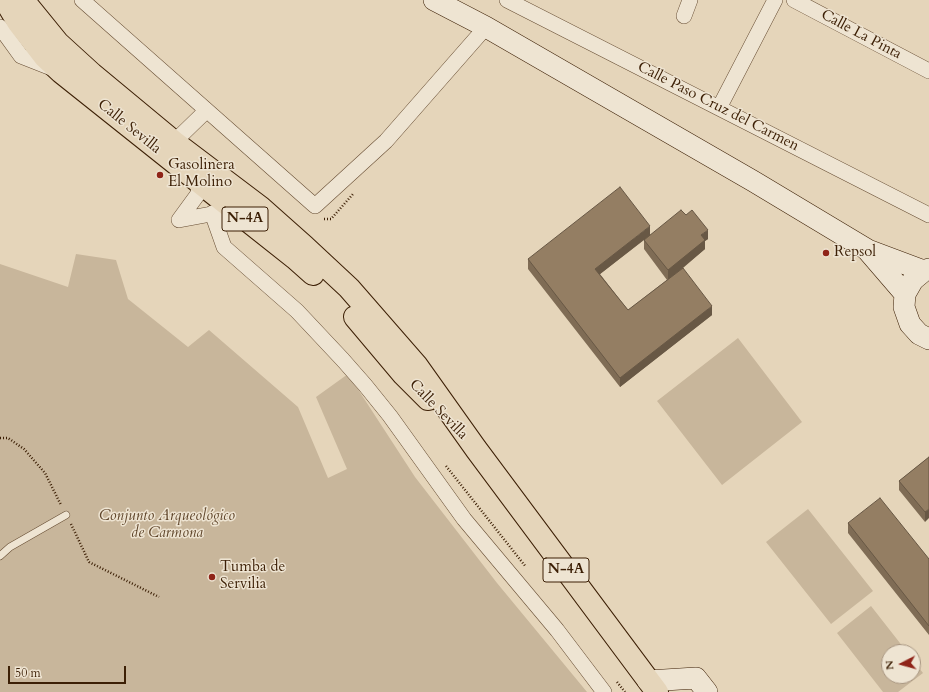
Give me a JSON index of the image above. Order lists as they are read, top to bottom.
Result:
{
  "streets": {
    "highway": ["Calle Sevilla", "N-4A"],
    "street": ["Calle La Pinta", "Calle Paso Cruz del Carmen"]
  },
  "crossings": [
    ["Calle Sevilla", "N-4A"]
  ],
  "parks": ["Conjunto Arqueológico de Carmona"],
  "places": ["Gasolinera El Molino", "Repsol", "Tumba de Servilia"],
  "scale_bar": "50 m",
  "north": "left"
}
